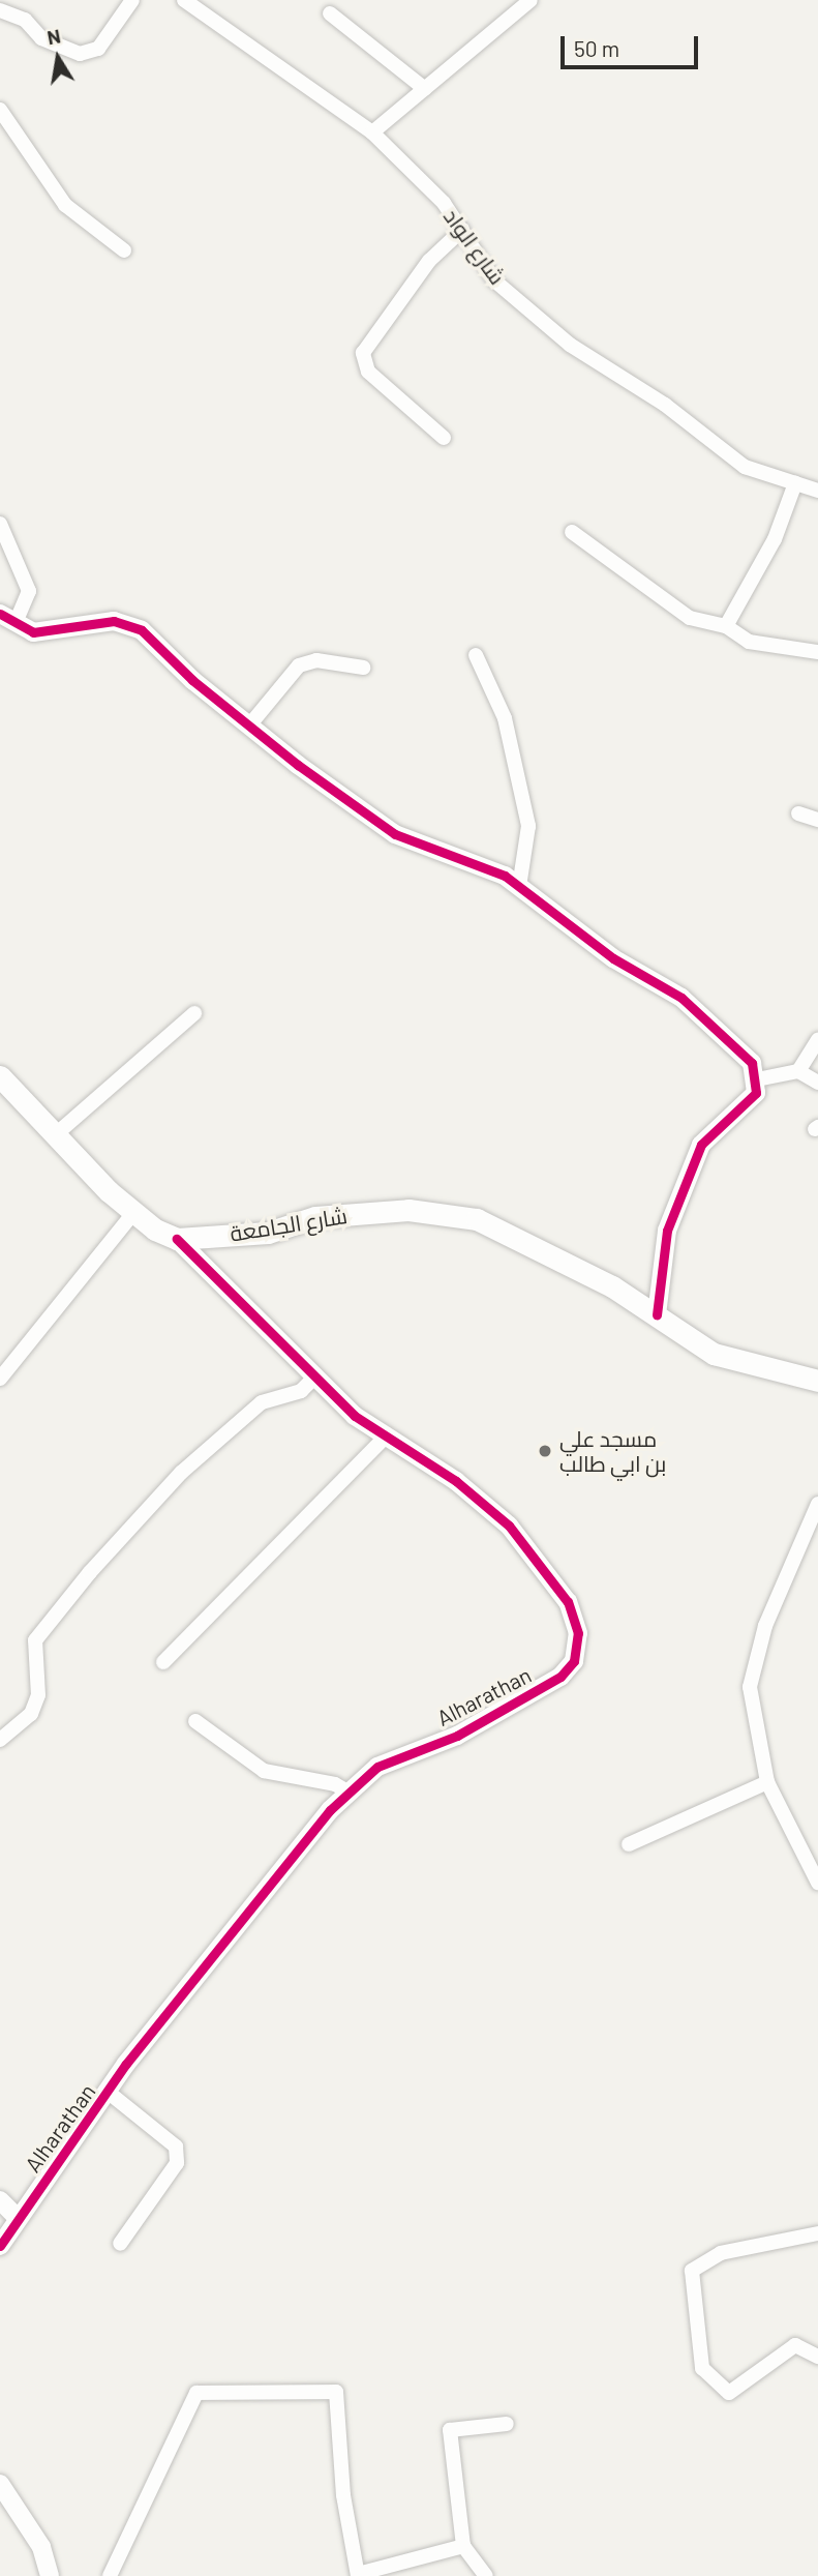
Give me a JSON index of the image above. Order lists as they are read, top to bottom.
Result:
{
  "streets": {
    "main road": ["شارع الجامعة"],
    "street": ["شارع الواد", "Alharathan"]
  },
  "crossings": [
    ["شارع الجامعة", "Alharathan"]
  ],
  "places": ["مسجد علي بن ابي طالب"],
  "scale_bar": "50 m",
  "north": "top"
}
